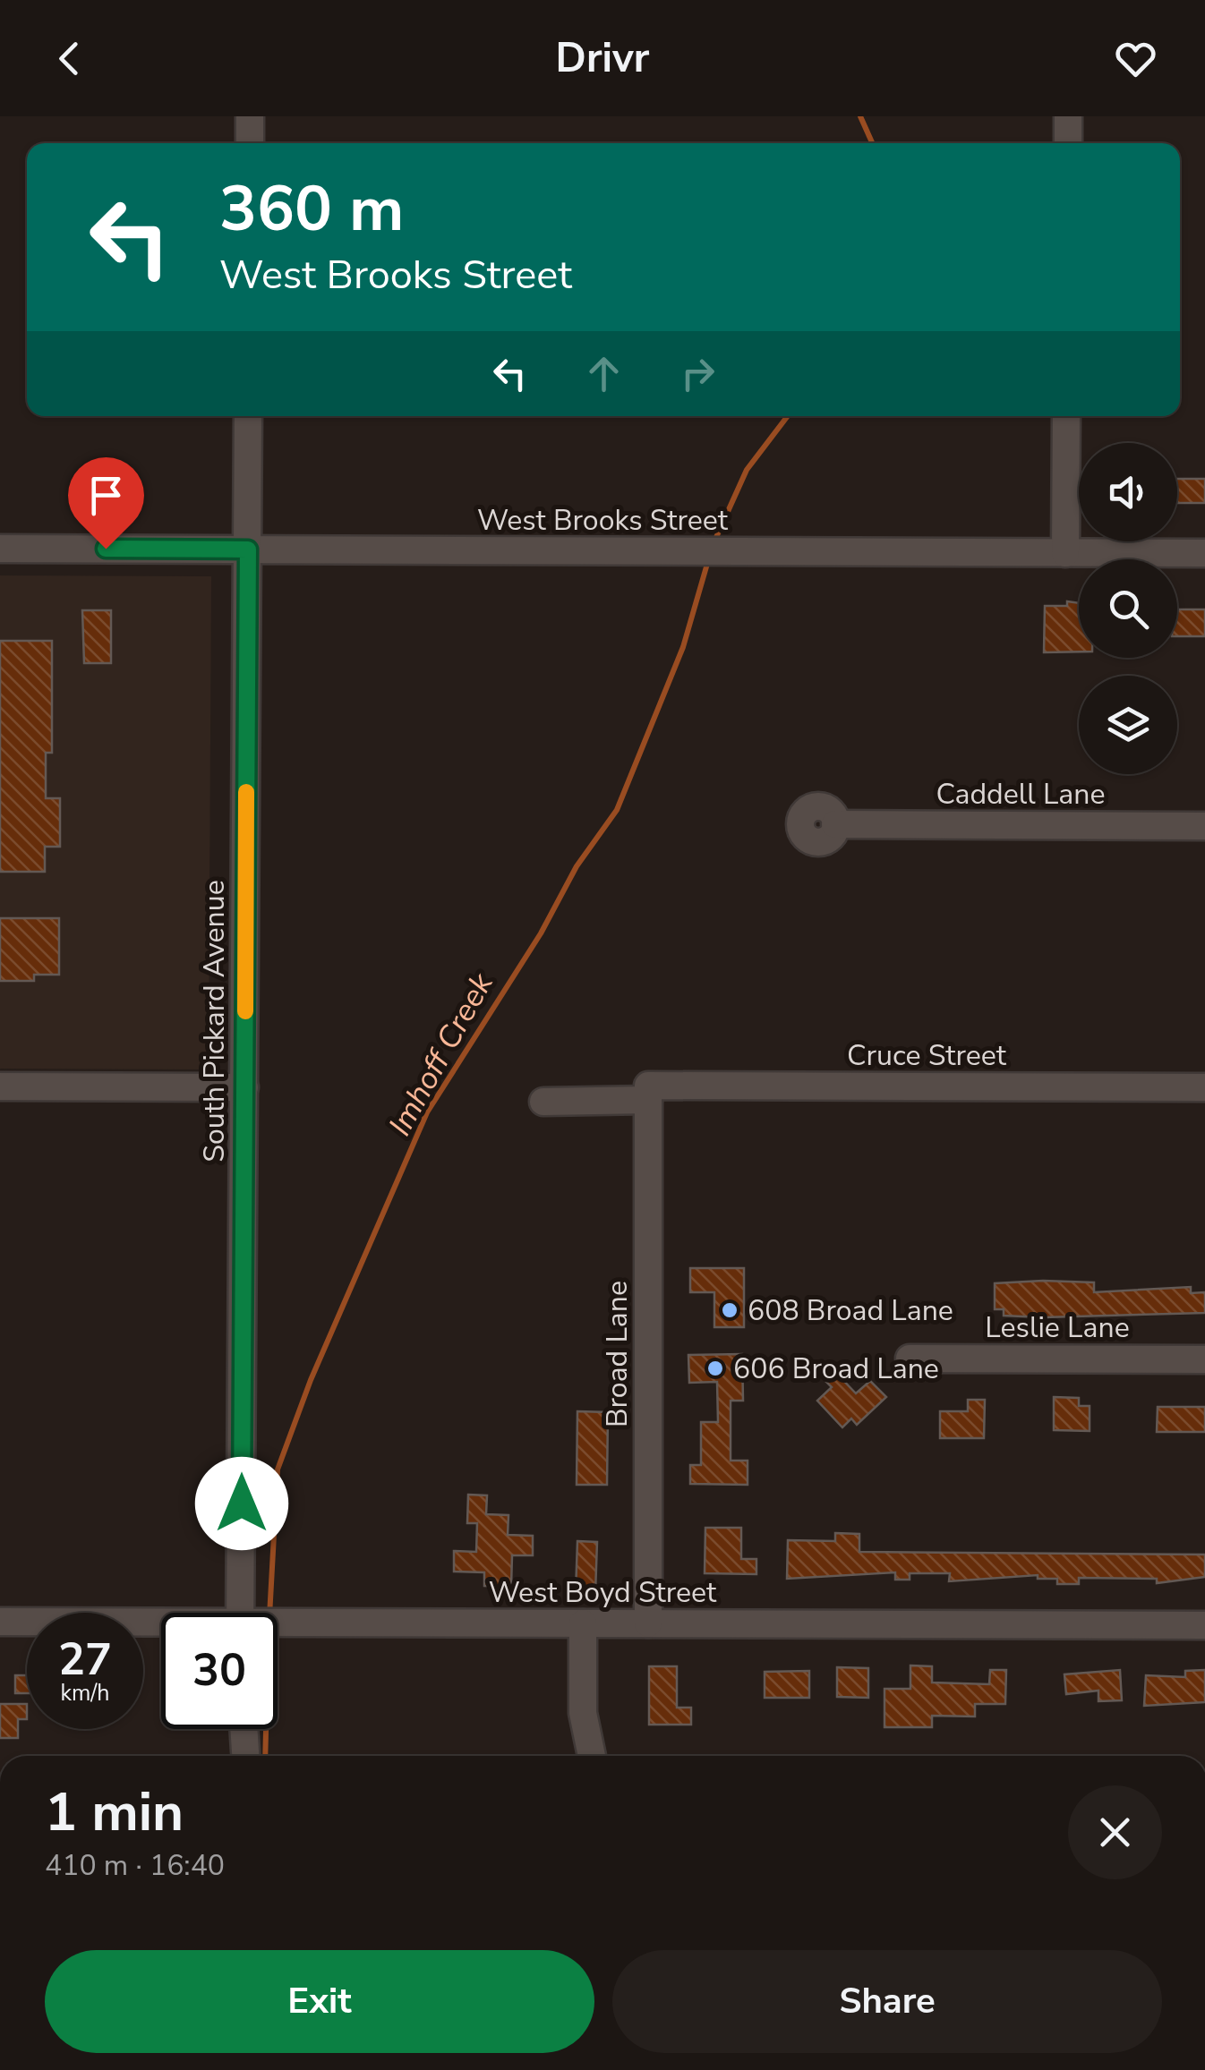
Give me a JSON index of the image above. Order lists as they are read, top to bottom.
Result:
{
  "streets": {
    "street": [
      "West Brooks Street",
      "Caddell Lane",
      "South Pickard Avenue",
      "Cruce Street",
      "Leslie Lane",
      "Broad Lane",
      "West Boyd Street"
    ]
  },
  "crossings": [
    ["West Brooks Street", "South Pickard Avenue"],
    ["Cruce Street", "Broad Lane"],
    ["Broad Lane", "West Boyd Street"]
  ],
  "water": ["Imhoff Creek"],
  "places": ["608 Broad Lane", "606 Broad Lane"],
  "page": {
    "header": "Drivr",
    "turn": ["360 m", "West Brooks Street"],
    "speed": "27 km/h",
    "limit": "30",
    "heading": ["1 min", "410 m · 16:40"],
    "buttons": ["Exit", "Share"]
  }
}
